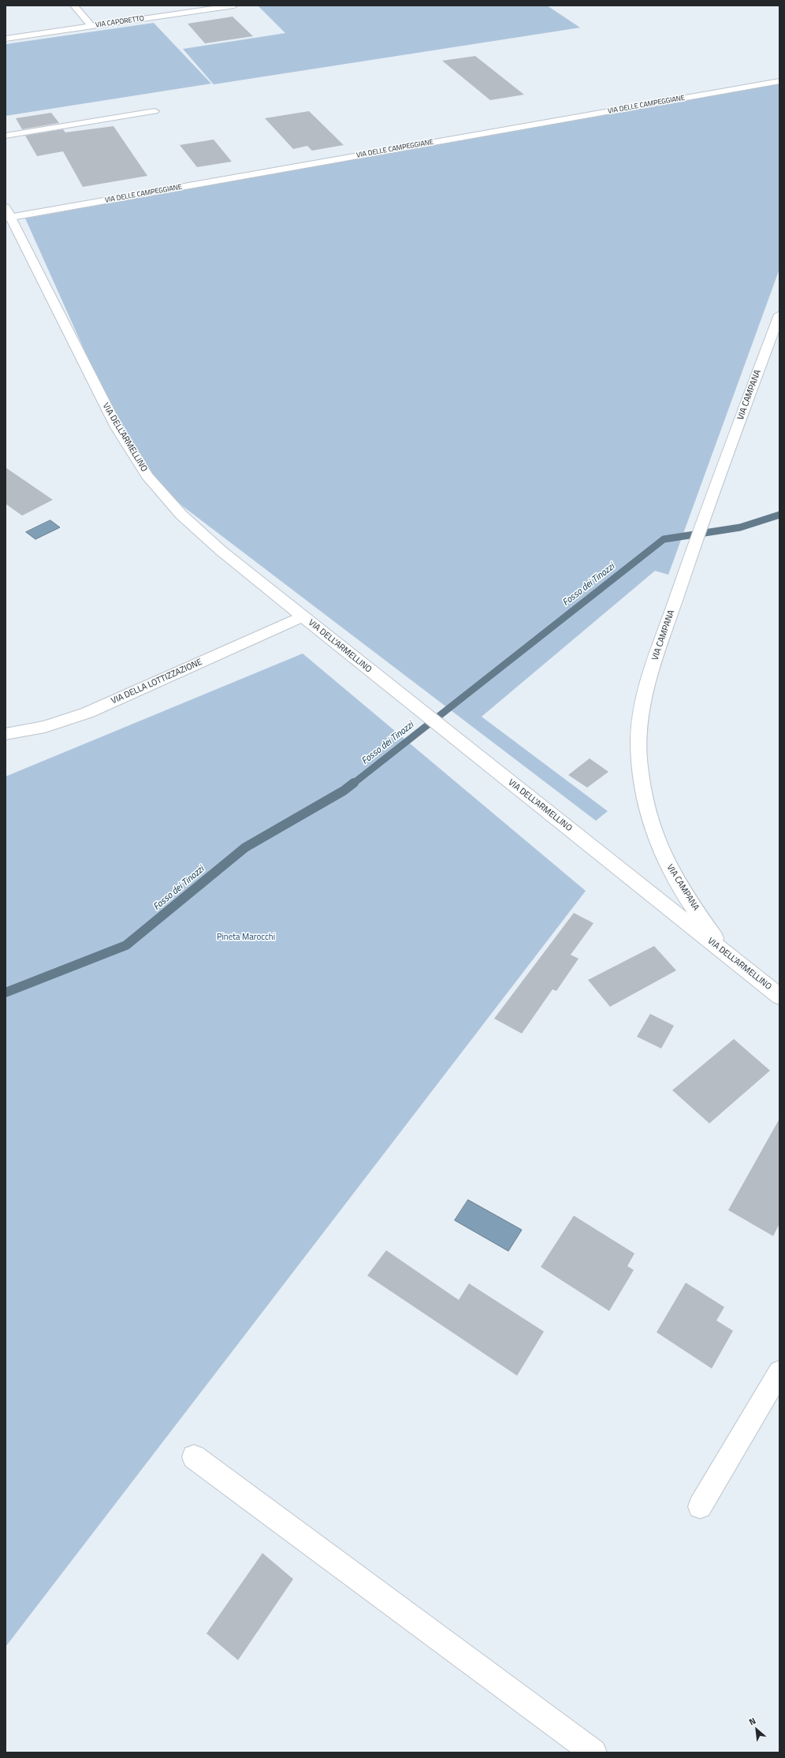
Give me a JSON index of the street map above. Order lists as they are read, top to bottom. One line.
{"streets":{"street":["VIA CAPORETTO","VIA DELLE CAMPEGGIANE","VIA CAMPANA","VIA DELL'ARMELLINO","VIA DELLA LOTTIZZAZIONE"]},"crossings":[["VIA DELLE CAMPEGGIANE","VIA DELL'ARMELLINO"],["VIA CAMPANA","VIA DELL'ARMELLINO"],["VIA DELL'ARMELLINO","VIA DELLA LOTTIZZAZIONE"]],"water":["Fosso dei Tinozzi"],"parks":["Pineta Marocchi"],"north":"top left"}
